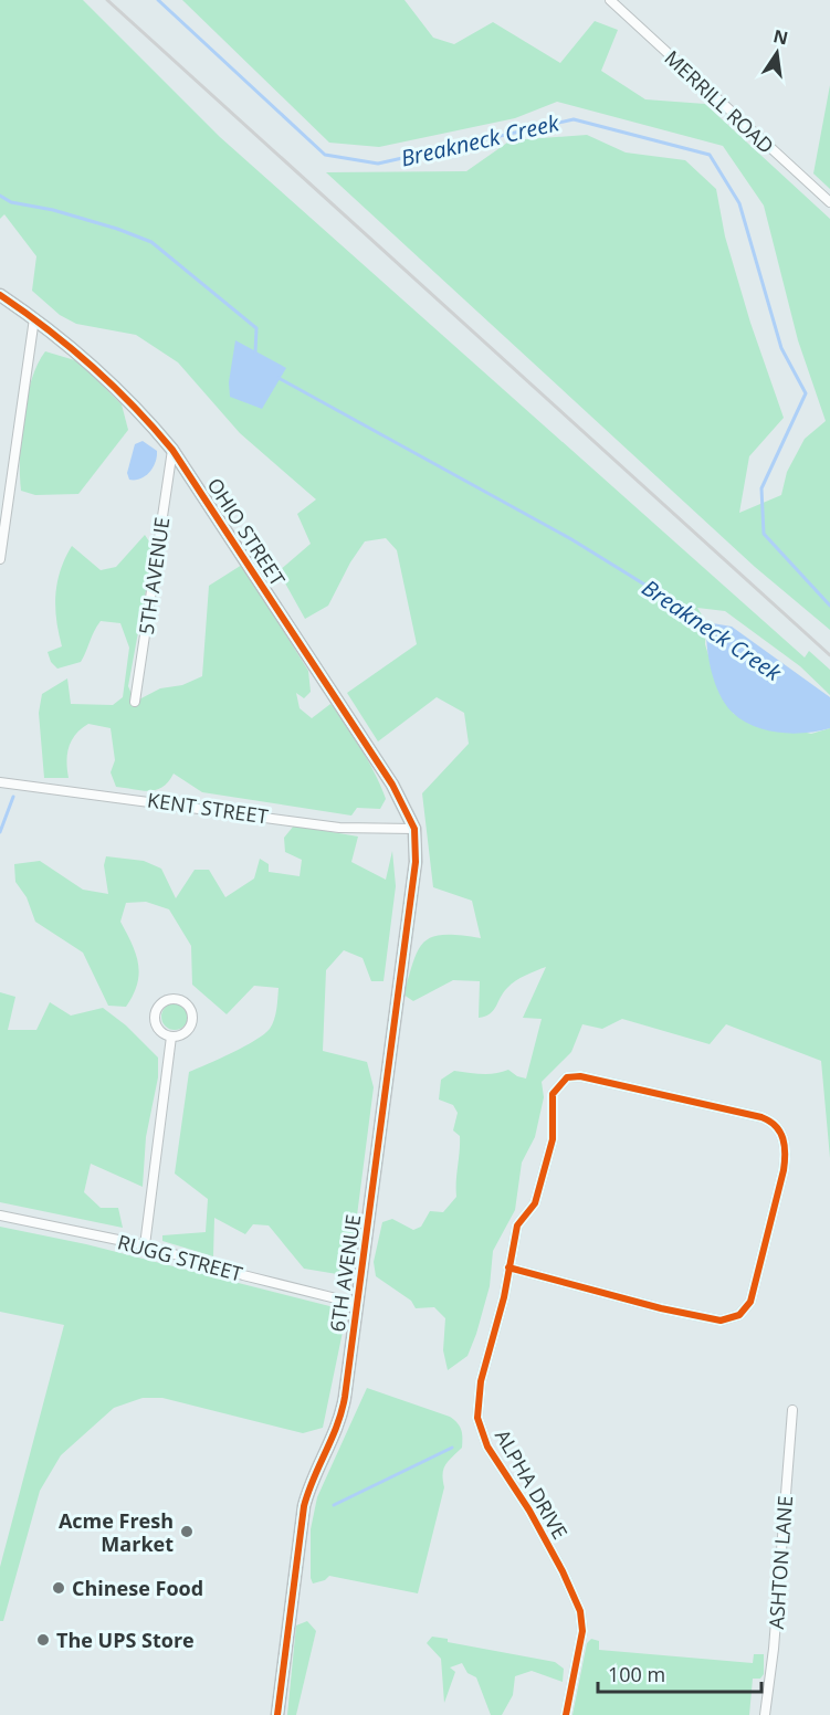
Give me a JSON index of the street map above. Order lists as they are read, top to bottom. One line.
{"streets":{"street":["MERRILL ROAD","OHIO STREET","5TH AVENUE","KENT STREET","RUGG STREET","6TH AVENUE","ALPHA DRIVE","ASHTON LANE"]},"crossings":[["OHIO STREET","5TH AVENUE"],["OHIO STREET","KENT STREET"],["OHIO STREET","6TH AVENUE"],["KENT STREET","6TH AVENUE"],["RUGG STREET","6TH AVENUE"]],"water":["Breakneck Creek"],"places":["Acme Fresh Market","Chinese Food","The UPS Store"],"scale_bar":"100 m","north":"top"}
